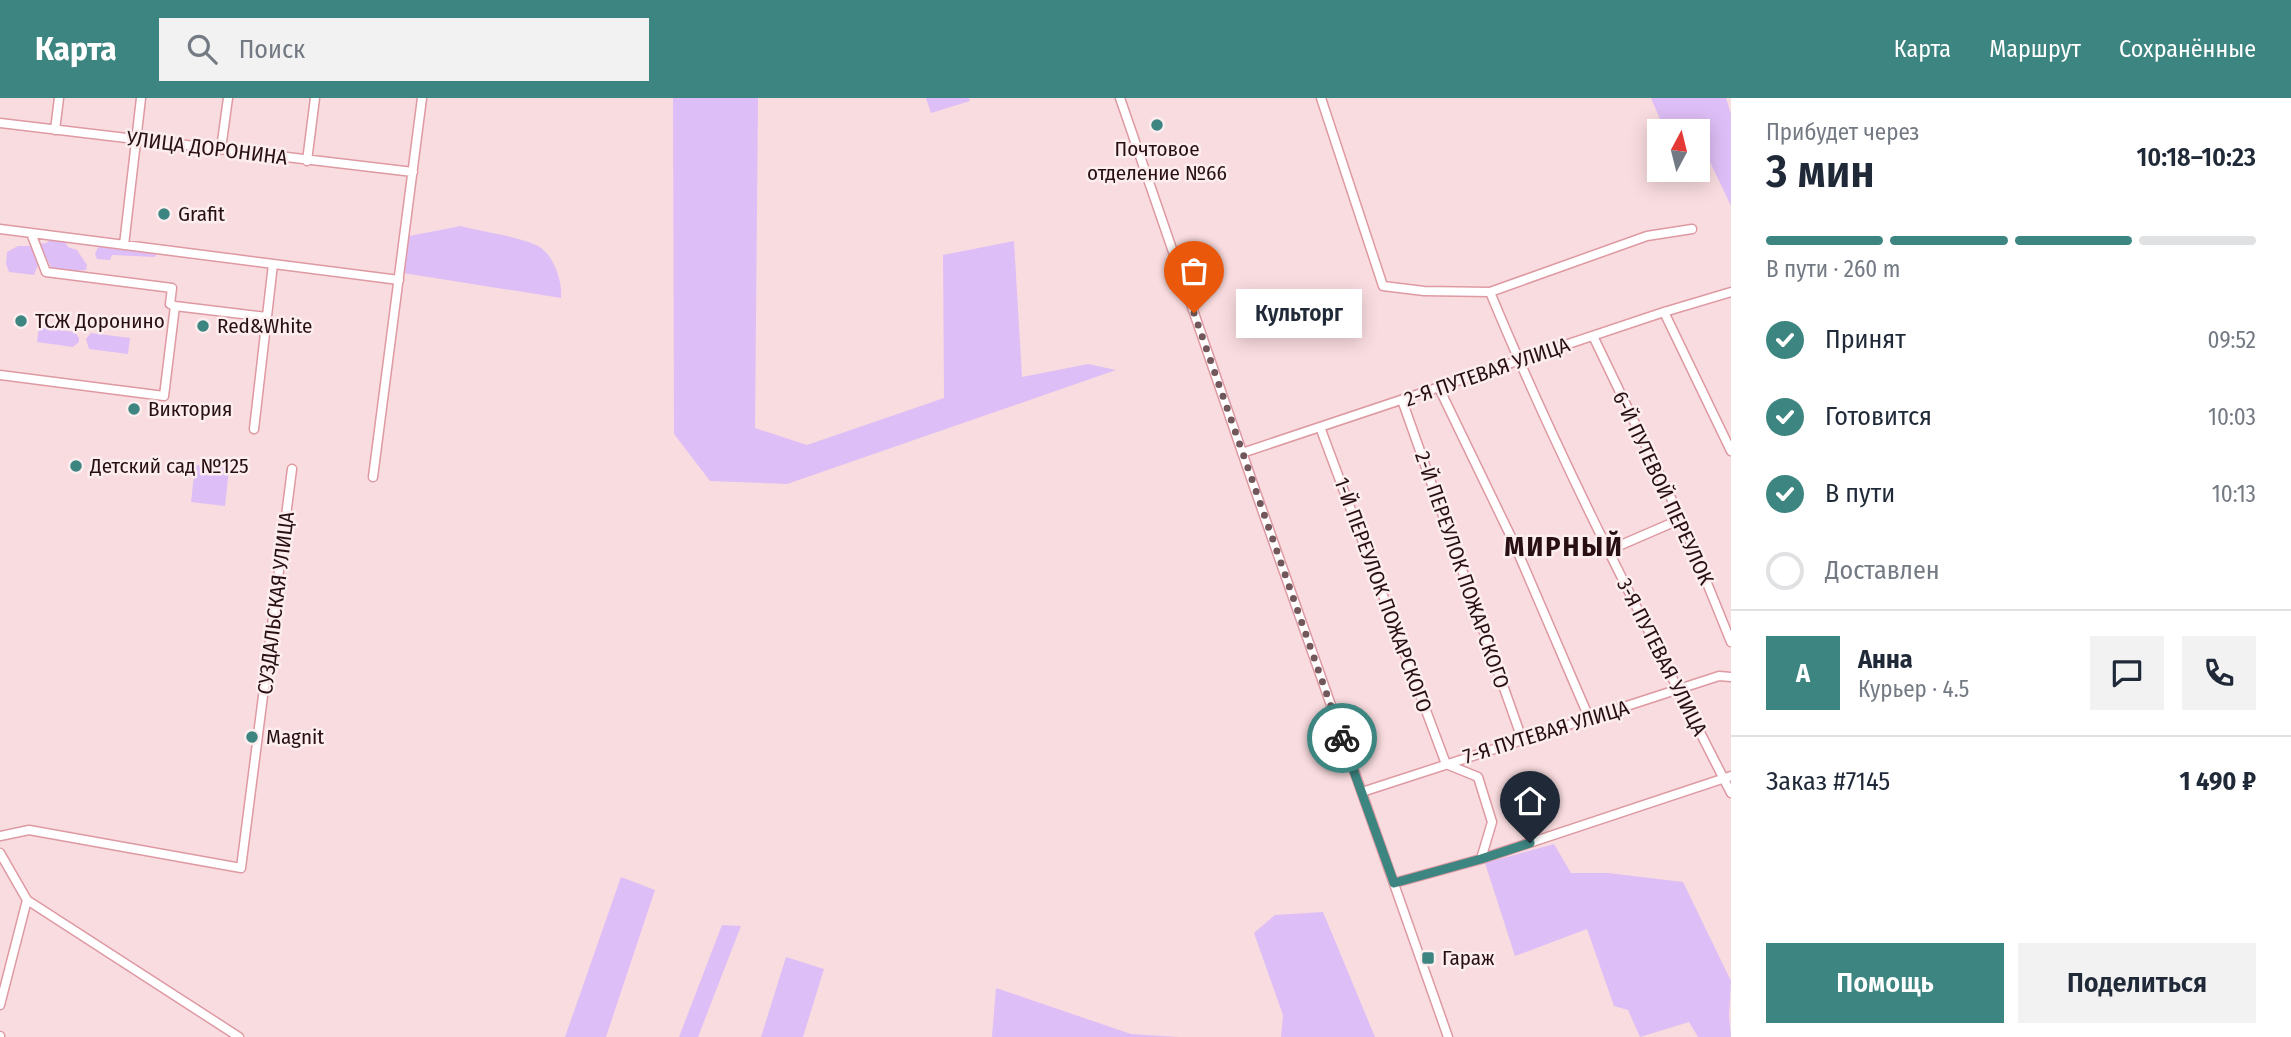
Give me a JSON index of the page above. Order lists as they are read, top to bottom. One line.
{"streets":{"street":["УЛИЦА ДОРОНИНА","2-Я ПУТЕВАЯ УЛИЦА","6-Й ПУТЕВОЙ ПЕРЕУЛОК","2-Й ПЕРЕУЛОК ПОЖАРСКОГО","1-Й ПЕРЕУЛОК ПОЖАРСКОГО","СУЗДАЛЬСКАЯ УЛИЦА","3-Я ПУТЕВАЯ УЛИЦА","7-Я ПУТЕВАЯ УЛИЦА"]},"crossings":[["2-Я ПУТЕВАЯ УЛИЦА","6-Й ПУТЕВОЙ ПЕРЕУЛОК"],["2-Я ПУТЕВАЯ УЛИЦА","2-Й ПЕРЕУЛОК ПОЖАРСКОГО"],["2-Я ПУТЕВАЯ УЛИЦА","1-Й ПЕРЕУЛОК ПОЖАРСКОГО"],["2-Я ПУТЕВАЯ УЛИЦА","3-Я ПУТЕВАЯ УЛИЦА"],["2-Й ПЕРЕУЛОК ПОЖАРСКОГО","7-Я ПУТЕВАЯ УЛИЦА"],["1-Й ПЕРЕУЛОК ПОЖАРСКОГО","7-Я ПУТЕВАЯ УЛИЦА"],["3-Я ПУТЕВАЯ УЛИЦА","7-Я ПУТЕВАЯ УЛИЦА"]],"districts":["МИРНЫЙ"],"places":{"other":["Почтовое отделение №66","Grafit","Культорг","ТСЖ Доронино","Red&White","Виктория","Детский сад №125","Magnit"],"transit":["Гараж"]},"north":"top","page":{"header":"Карта","search":"Поиск","nav":["Карта","Маршрут","Сохранённые"],"heading":["3 мин","Прибудет через","10:18–10:23"],"panel":["Анна","Курьер · 4.5","Заказ #7145","1 490 ₽"],"bar":"В пути · 260 m","bubble":"Культорг","list":[["Принят","09:52"],["Готовится","10:03"],["В пути","10:13"],"Доставлен"],"round":"А","buttons":["Помощь","Поделиться"]}}
